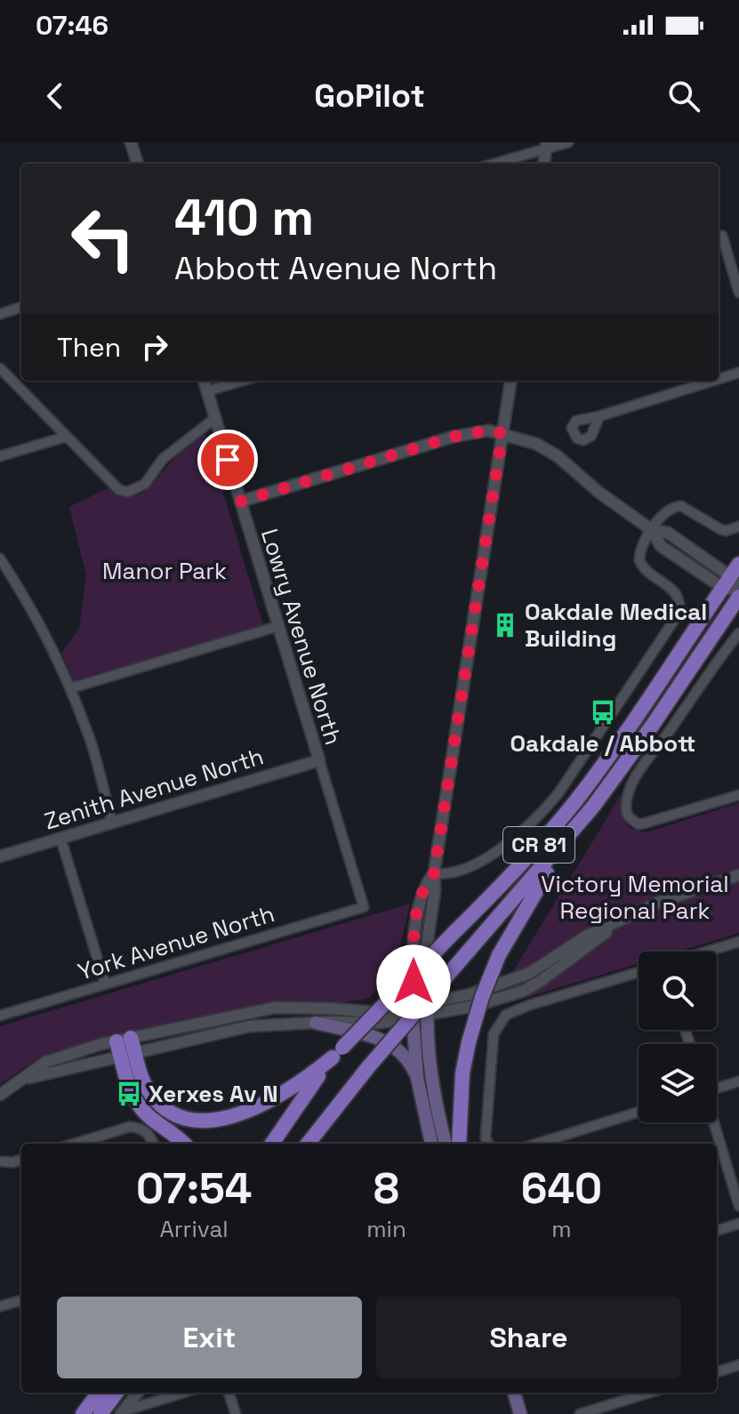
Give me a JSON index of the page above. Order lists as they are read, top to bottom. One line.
{"streets":{"main road":["CR 81"],"street":["Lowry Avenue North","Zenith Avenue North","York Avenue North"]},"crossings":[["Lowry Avenue North","Zenith Avenue North"],["Lowry Avenue North","York Avenue North"]],"parks":["Manor Park","Victory Memorial Regional Park"],"places":{"building":["Oakdale Medical Building"],"bus stop":["Oakdale / Abbott","Xerxes Av N"]},"page":{"status":"07:46","header":"GoPilot","turn":["410 m","Abbott Avenue North"],"then":"Then","eta":["07:54","Arrival","8","min","640","m"],"buttons":["Exit","Share"]}}
